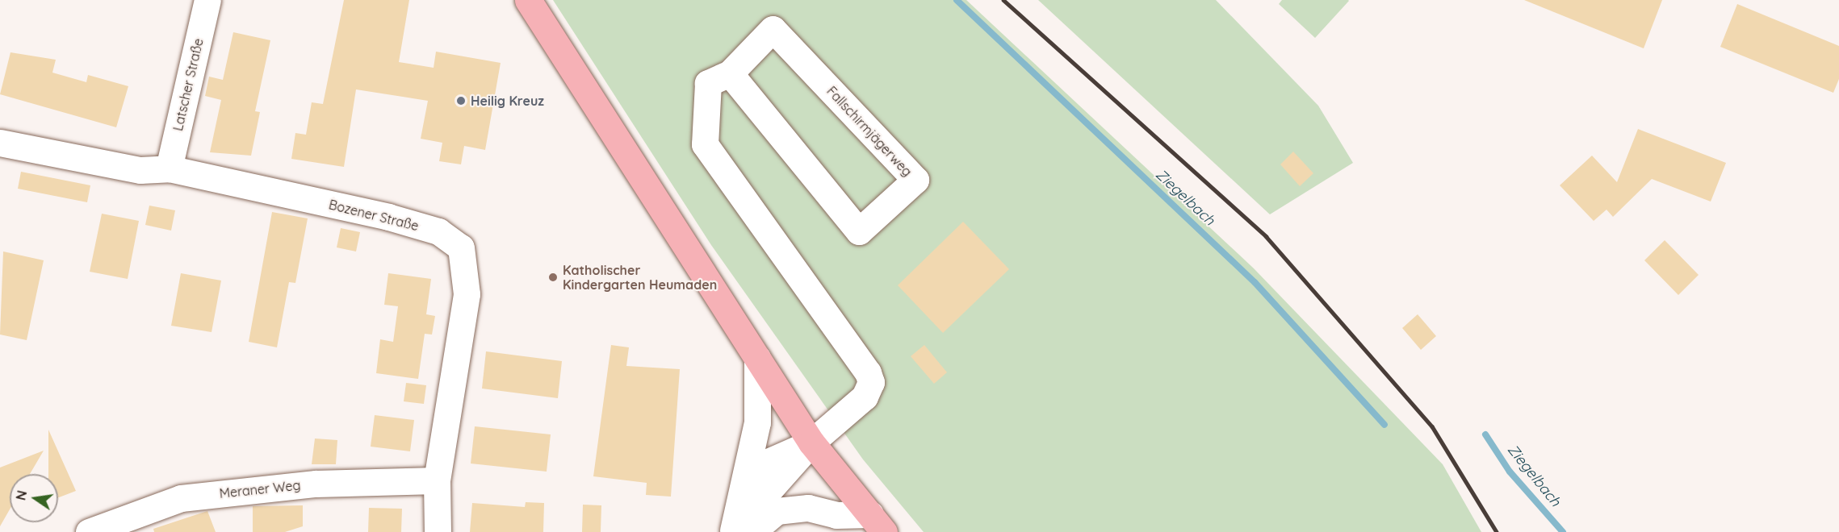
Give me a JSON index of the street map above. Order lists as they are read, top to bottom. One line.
{"streets":{"street":["Latscher Straße","Fallschirmjägerweg","Bozener Straße","Meraner Weg"]},"crossings":[["Latscher Straße","Bozener Straße"],["Bozener Straße","Meraner Weg"]],"water":["Ziegelbach"],"places":["Heilig Kreuz","Katholischer Kindergarten Heumaden"],"north":"left"}
